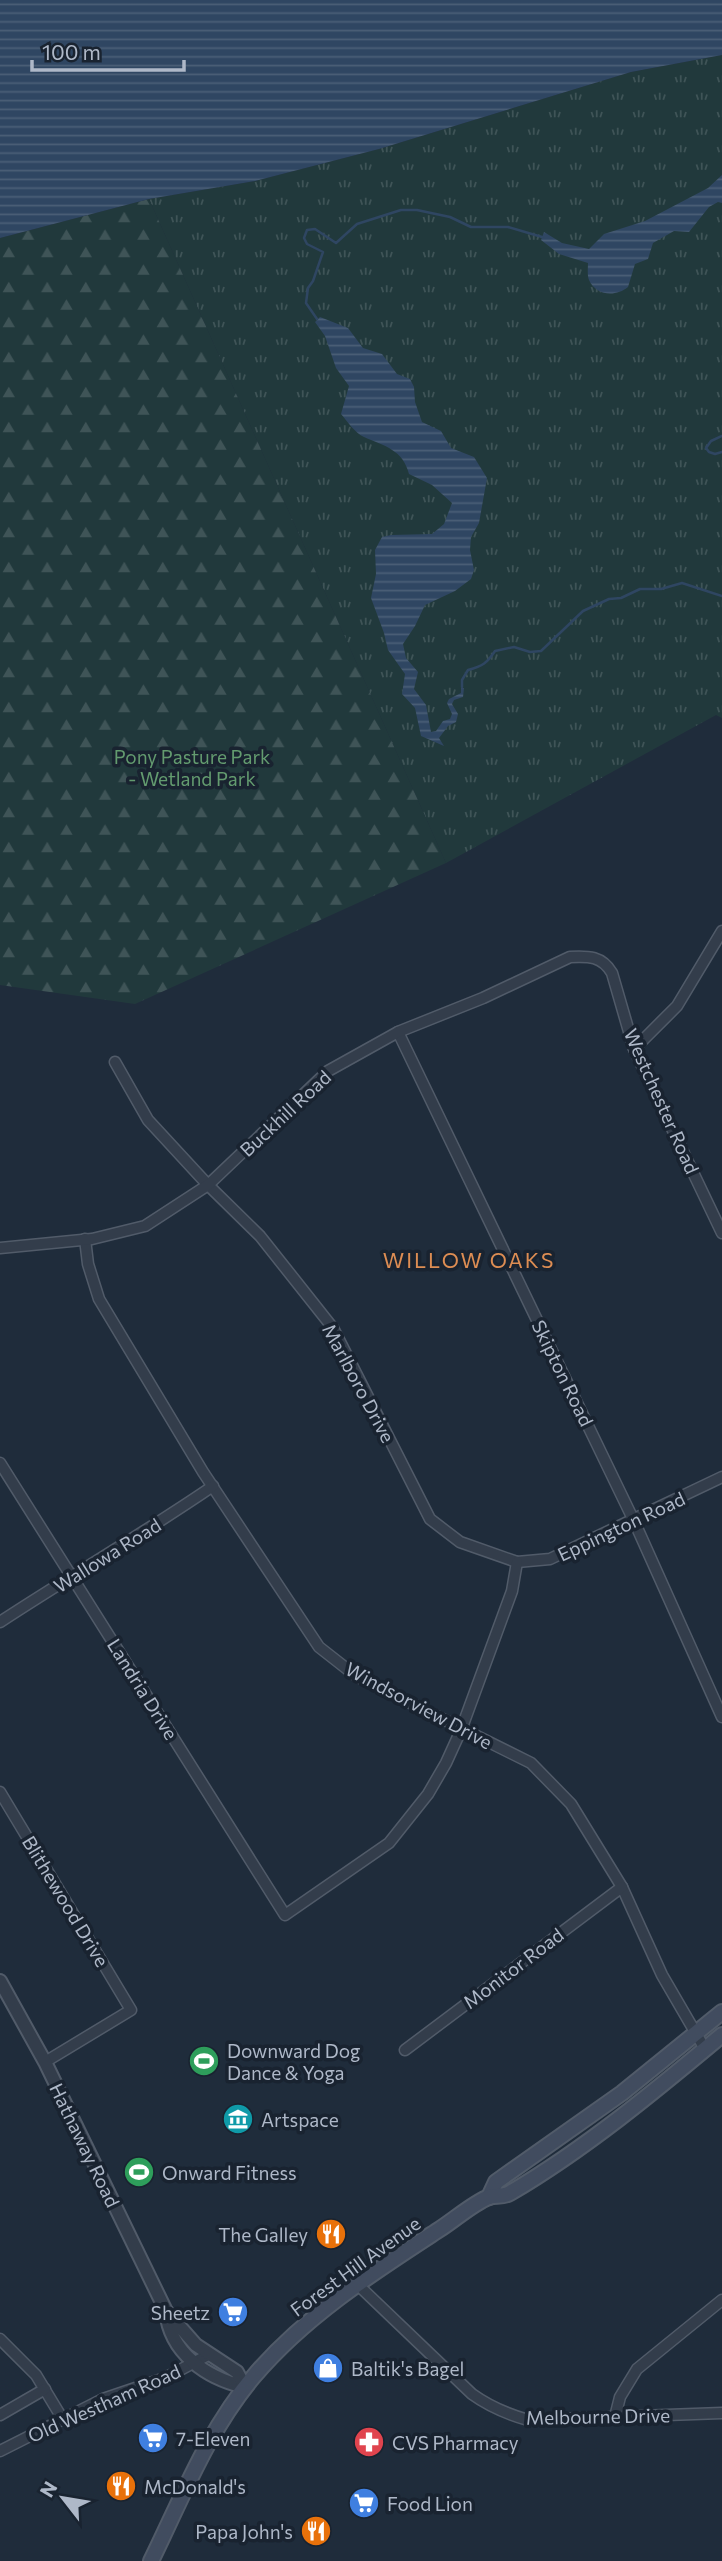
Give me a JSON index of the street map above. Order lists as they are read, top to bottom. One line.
{"streets":{"main road":["Forest Hill Avenue"],"street":["Westchester Road","Buckhill Road","Skipton Road","Marlboro Drive","Eppington Road","Wallowa Road","Landria Drive","Windsorview Drive","Blithewood Drive","Monitor Road","Hathaway Road","Old Westham Road","Melbourne Drive"]},"crossings":[["Westchester Road","Buckhill Road"],["Buckhill Road","Skipton Road"],["Buckhill Road","Marlboro Drive"],["Buckhill Road","Windsorview Drive"],["Skipton Road","Eppington Road"],["Marlboro Drive","Eppington Road"],["Wallowa Road","Landria Drive"],["Wallowa Road","Windsorview Drive"],["Landria Drive","Windsorview Drive"],["Windsorview Drive","Monitor Road"],["Windsorview Drive","Forest Hill Avenue"],["Blithewood Drive","Hathaway Road"],["Hathaway Road","Forest Hill Avenue"],["Hathaway Road","Old Westham Road"],["Forest Hill Avenue","Melbourne Drive"]],"districts":["WILLOW OAKS"],"parks":["Pony Pasture Park - Wetland Park"],"places":{"sports":["Downward Dog Dance & Yoga","Onward Fitness"],"museum":["Artspace"],"restaurant":["The Galley","McDonald's","Papa John's"],"supermarket":["Sheetz","7-Eleven","Food Lion"],"shop":["Baltik's Bagel"],"pharmacy":["CVS Pharmacy"]},"scale_bar":"100 m","north":"top left"}
